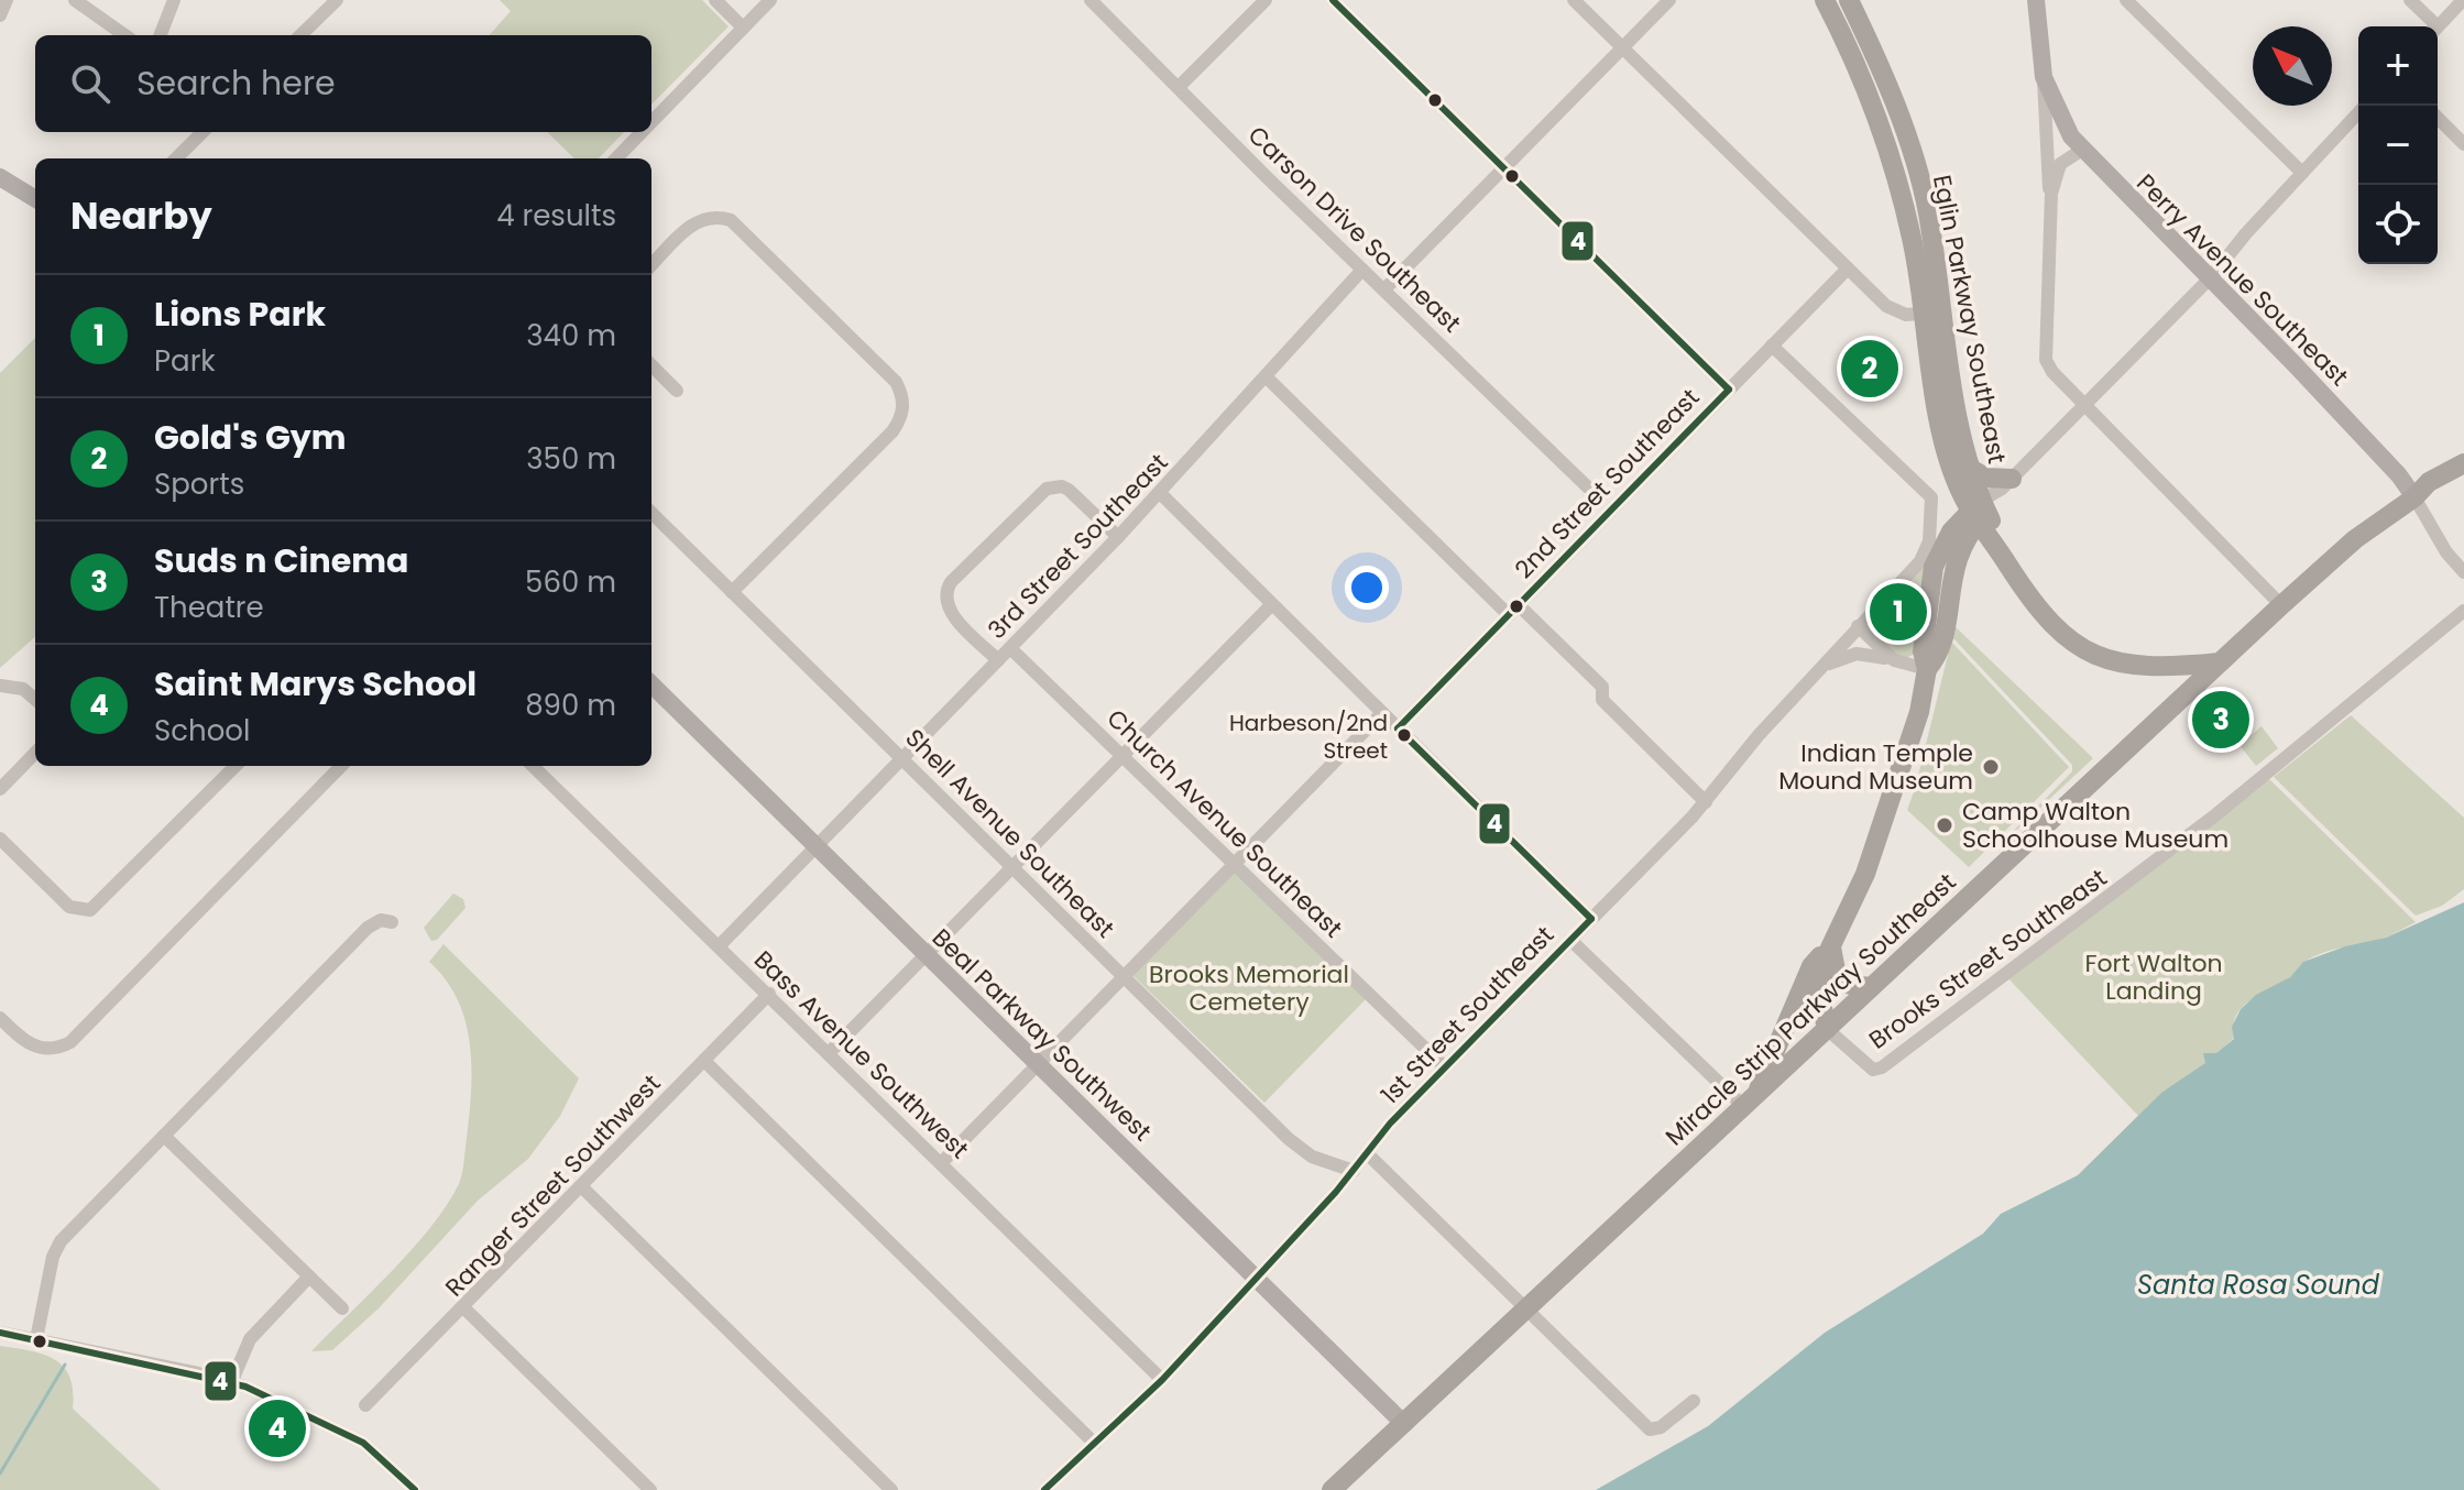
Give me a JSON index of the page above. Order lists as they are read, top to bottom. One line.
{"streets":{"highway":["Eglin Parkway Southeast","Miracle Strip Parkway Southeast"],"main road":["Perry Avenue Southeast","Beal Parkway Southwest"],"street":["Carson Drive Southeast","2nd Street Southeast","3rd Street Southeast","Church Avenue Southeast","Shell Avenue Southeast","Brooks Street Southeast","1st Street Southeast","Bass Avenue Southwest","Ranger Street Southwest"]},"crossings":[["Carson Drive Southeast","3rd Street Southeast"],["Perry Avenue Southeast","Miracle Strip Parkway Southeast"],["Eglin Parkway Southeast","Brooks Street Southeast"],["Eglin Parkway Southeast","Miracle Strip Parkway Southeast"],["2nd Street Southeast","1st Street Southeast"],["3rd Street Southeast","Church Avenue Southeast"],["3rd Street Southeast","Shell Avenue Southeast"],["3rd Street Southeast","Beal Parkway Southwest"],["3rd Street Southeast","Bass Avenue Southwest"],["Church Avenue Southeast","1st Street Southeast"],["Shell Avenue Southeast","1st Street Southeast"],["Brooks Street Southeast","Miracle Strip Parkway Southeast"],["Miracle Strip Parkway Southeast","Beal Parkway Southwest"],["1st Street Southeast","Beal Parkway Southwest"],["1st Street Southeast","Bass Avenue Southwest"],["Bass Avenue Southwest","Ranger Street Southwest"]],"water":["Santa Rosa Sound"],"parks":["Fort Walton Landing","Brooks Memorial Cemetery"],"places":["Harbeson/2nd Street","Indian Temple Mound Museum","Camp Walton Schoolhouse Museum"],"lines":["transit line 4"],"north":"top left","page":{"map_buttons":["+","−"],"search":"Search here","heading":["Nearby","4 results"],"list":[{"mark":"1","name":"Lions Park","note":"Park","value":"340 m"},{"mark":"2","name":"Gold's Gym","note":"Sports","value":"350 m"},{"mark":"3","name":"Suds n Cinema","note":"Theatre","value":"560 m"},{"mark":"4","name":"Saint Marys School","note":"School","value":"890 m"}],"pins":["2","1","3","4"]}}
